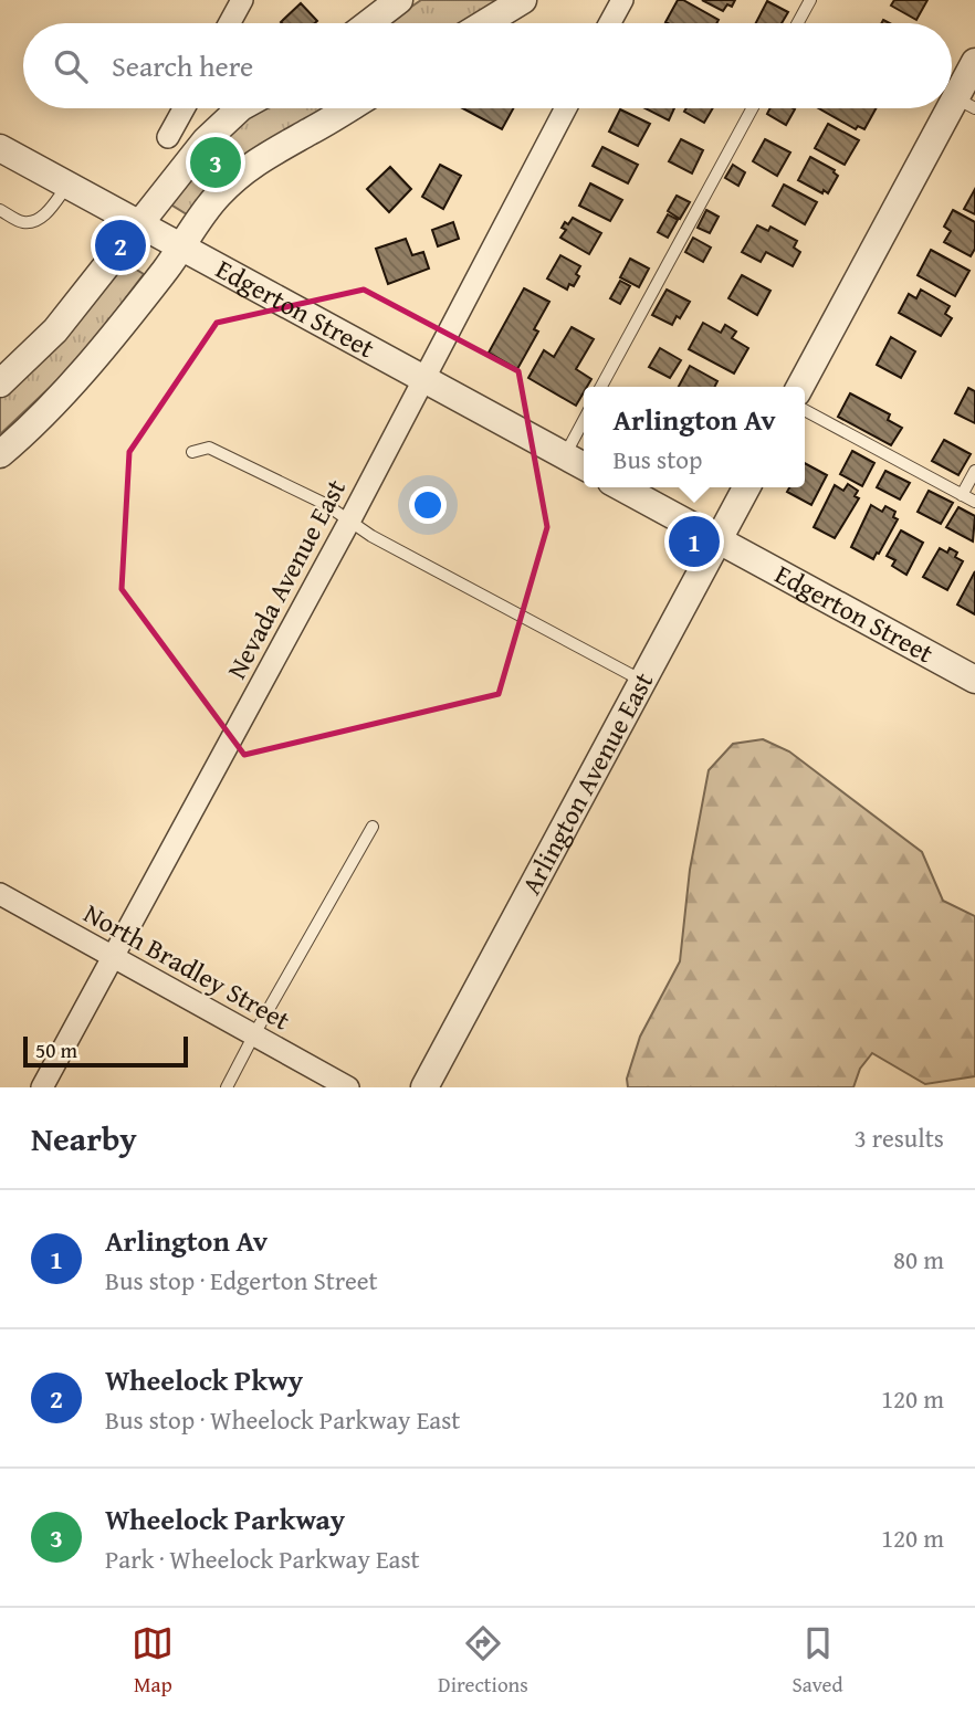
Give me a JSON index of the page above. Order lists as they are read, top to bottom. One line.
{"streets":{"street":["Edgerton Street","Nevada Avenue East","Arlington Avenue East","North Bradley Street"]},"crossings":[["Edgerton Street","Nevada Avenue East"],["Edgerton Street","Arlington Avenue East"],["Nevada Avenue East","North Bradley Street"]],"scale_bar":"50 m","page":{"search":"Search here","pins":["3","2","1"],"popup":["Arlington Av","Bus stop"],"scale":"50 m","heading":["Nearby","3 results"],"list":[{"mark":"1","name":"Arlington Av","note":"Bus stop · Edgerton Street","value":"80 m"},{"mark":"2","name":"Wheelock Pkwy","note":"Bus stop · Wheelock Parkway East","value":"120 m"},{"mark":"3","name":"Wheelock Parkway","note":"Park · Wheelock Parkway East","value":"120 m"}],"nav":["Map","Directions","Saved"]}}
